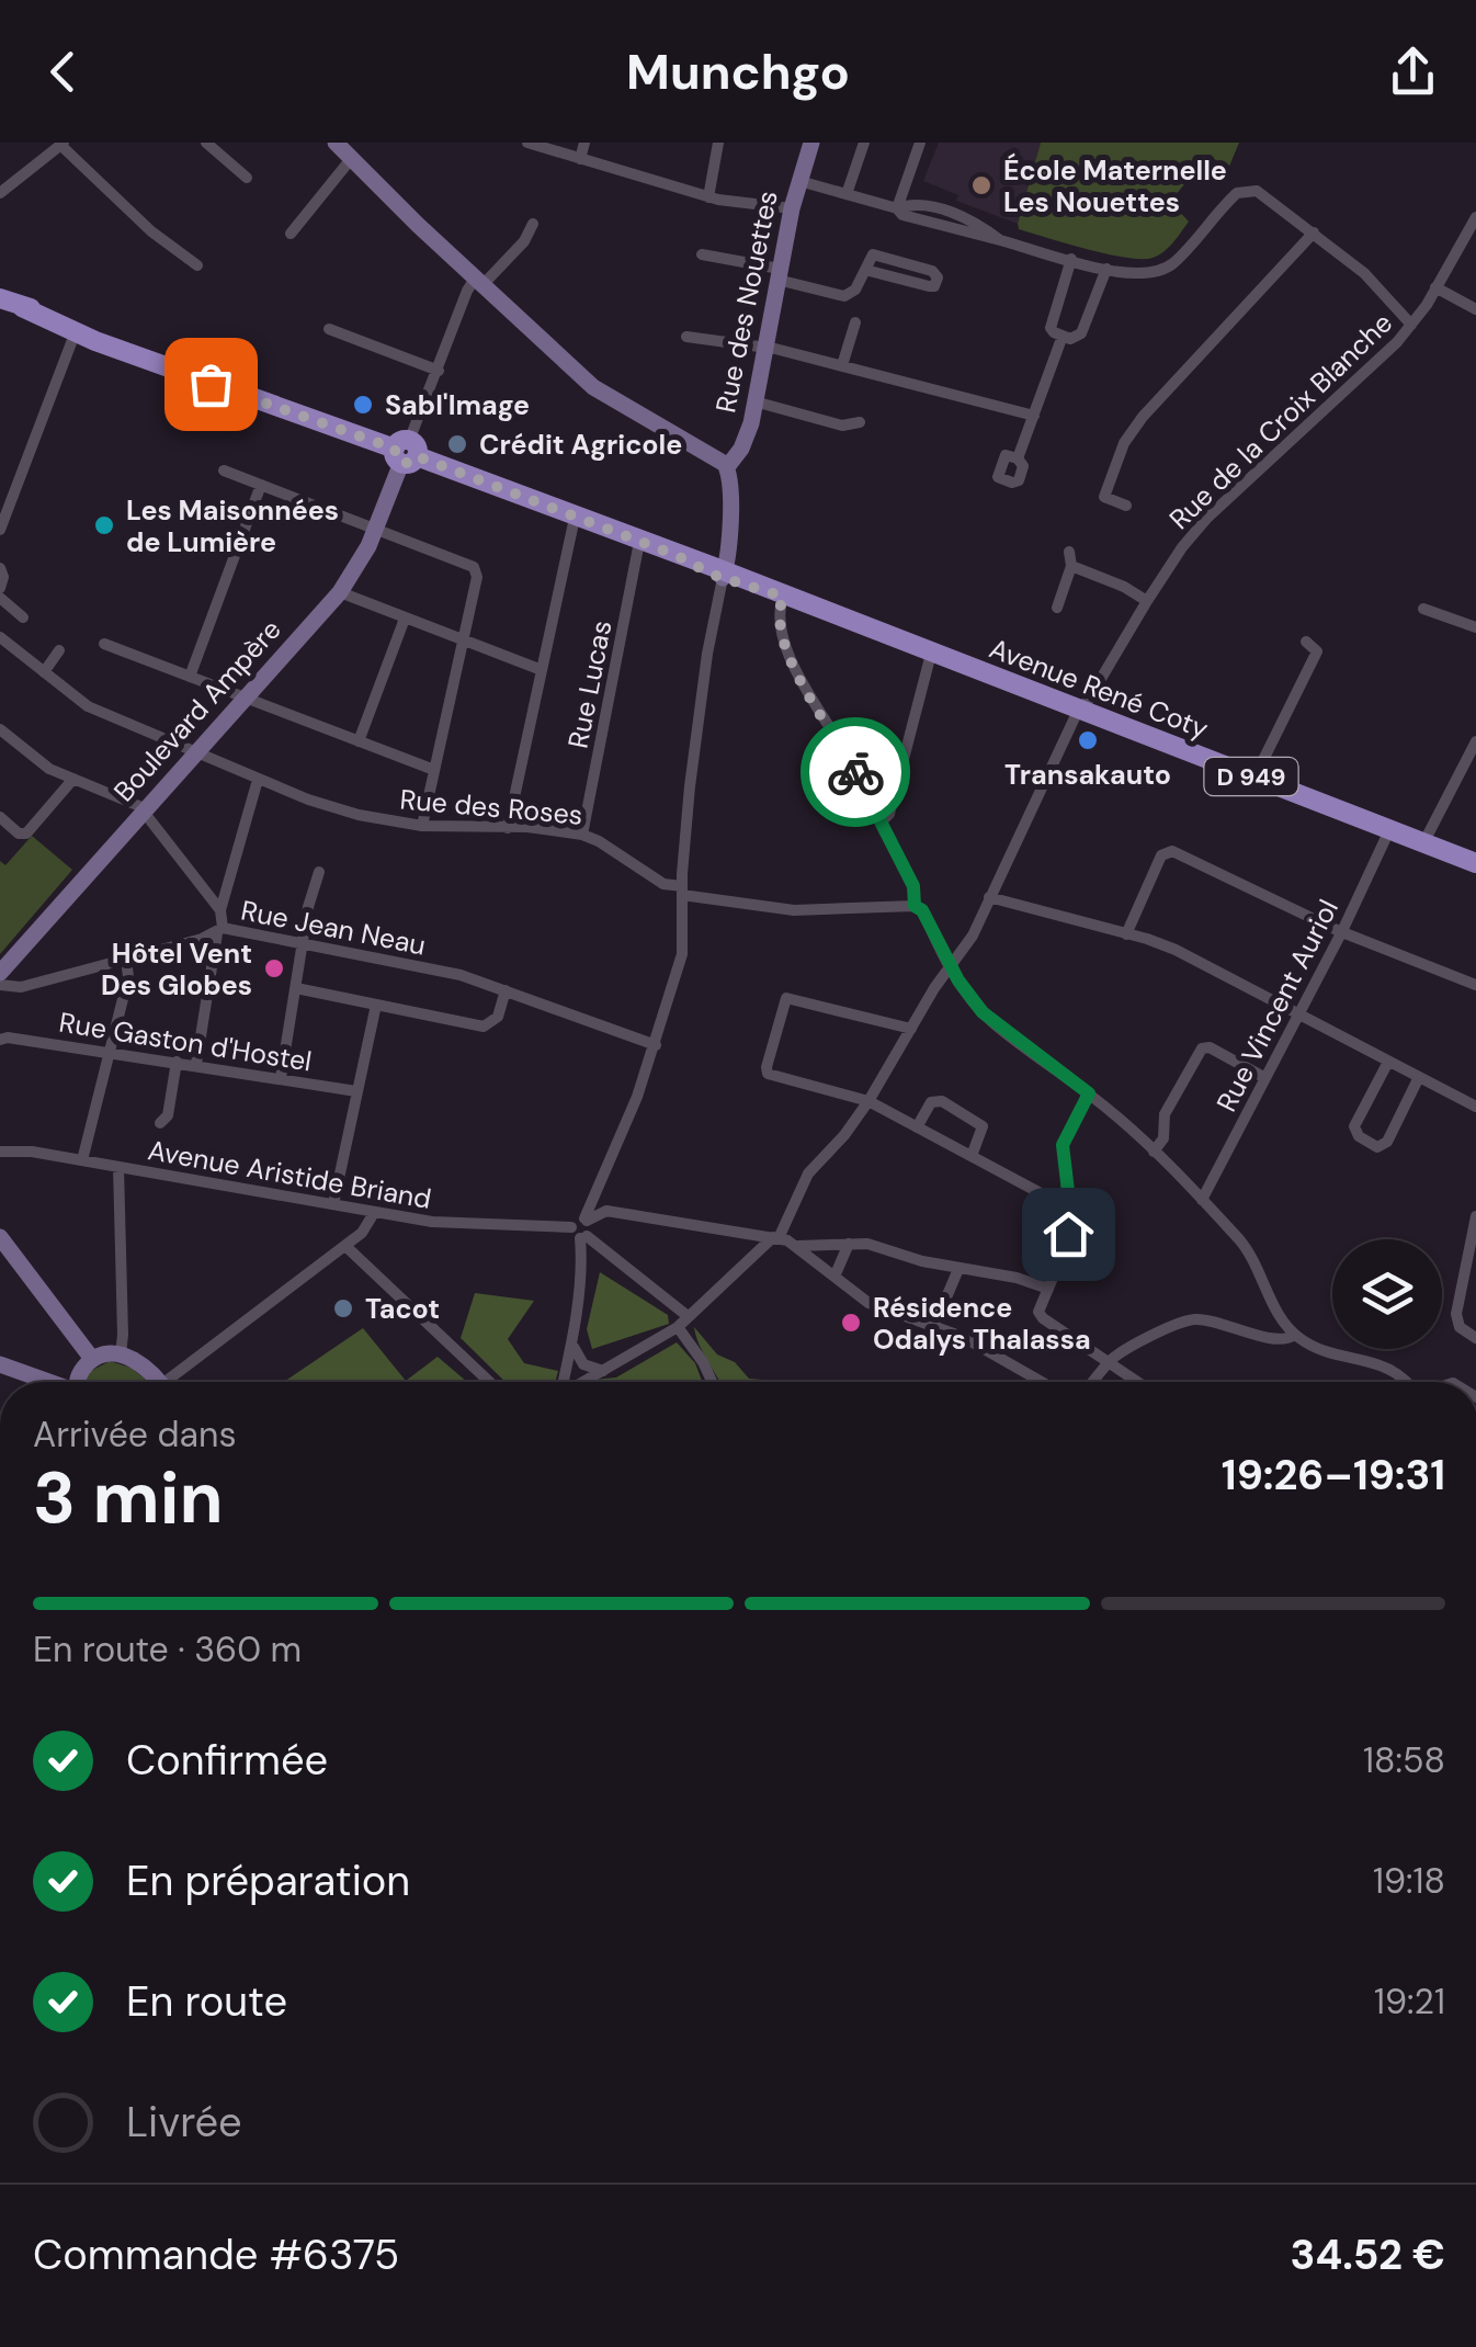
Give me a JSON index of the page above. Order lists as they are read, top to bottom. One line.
{"streets":{"main road":["Avenue René Coty","D 949"],"street":["Rue des Nouettes","Rue de la Croix Blanche","Rue Lucas","Boulevard Ampère","Rue des Roses","Rue Jean Neau","Rue Vincent Auriol","Rue Gaston d'Hostel","Avenue Aristide Briand"]},"crossings":[["Rue de la Croix Blanche","Avenue René Coty"],["Rue Lucas","D 949"],["Rue Lucas","Rue des Roses"],["Avenue René Coty","D 949"],["Avenue René Coty","Rue Vincent Auriol"],["Boulevard Ampère","D 949"],["Boulevard Ampère","Rue des Roses"]],"places":["École Maternelle Les Nouettes","Sabl'Image","Crédit Agricole","Les Maisonnées de Lumière","Transakauto","Hôtel Vent Des Globes","Tacot","Résidence Odalys Thalassa"],"page":{"header":"Munchgo","heading":["3 min","Arrivée dans","19:26–19:31"],"panel":["Commande #6375","34.52 €"],"bar":"En route · 360 m","list":[["Confirmée","18:58"],["En préparation","19:18"],["En route","19:21"],"Livrée"]}}
